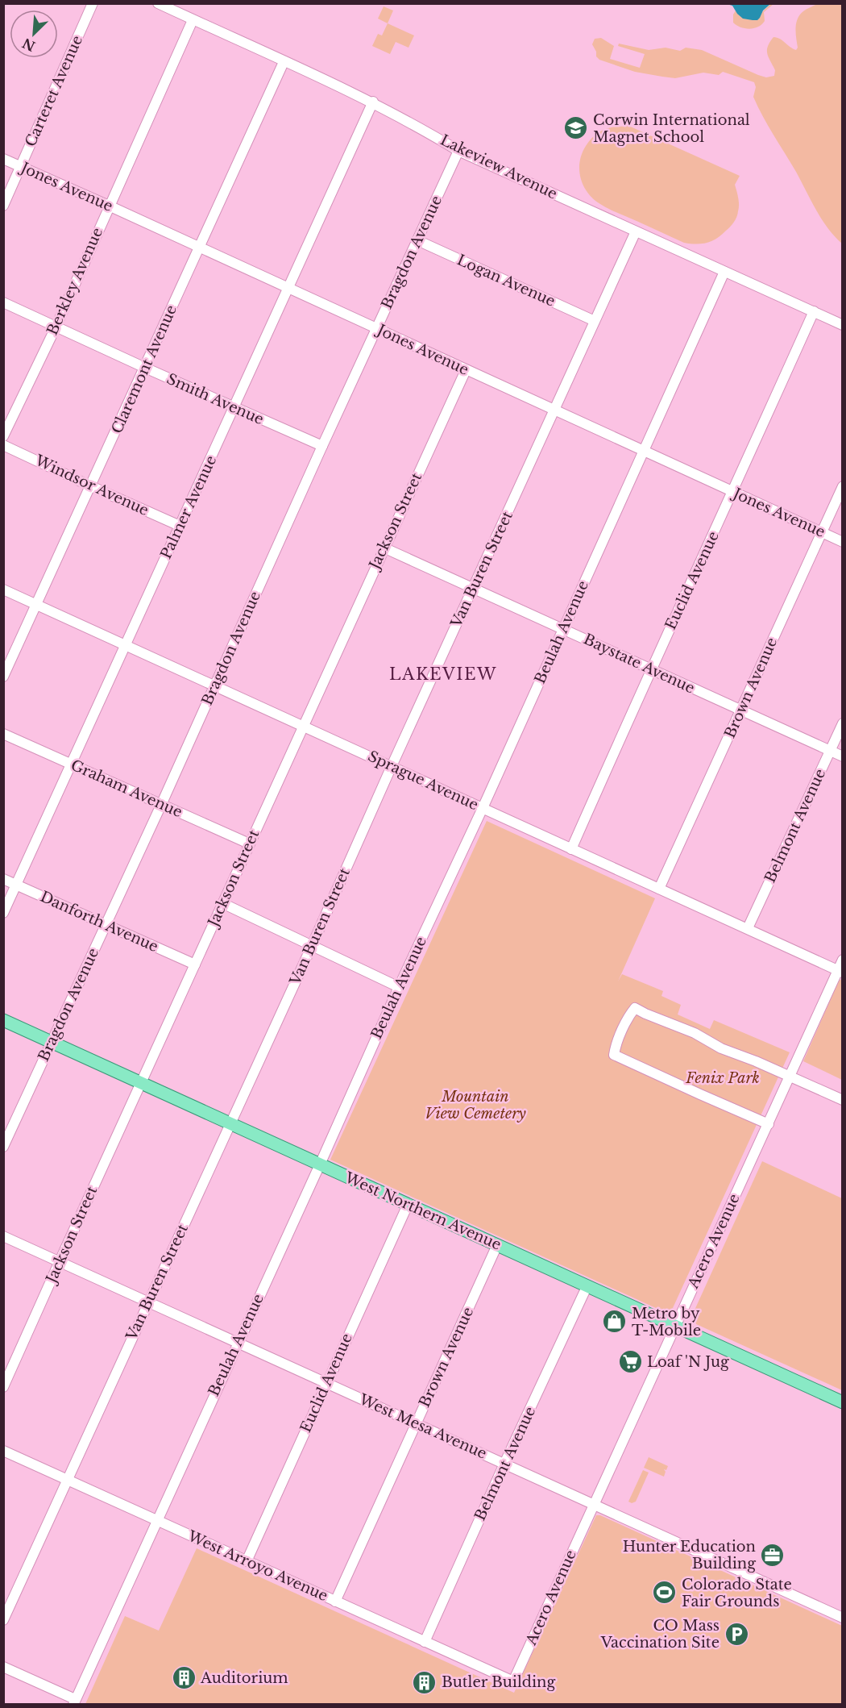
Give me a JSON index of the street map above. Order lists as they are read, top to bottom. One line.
{"streets":{"main road":["West Northern Avenue"],"street":["Carteret Avenue","Lakeview Avenue","Jones Avenue","Bragdon Avenue","Logan Avenue","Berkley Avenue","Claremont Avenue","Smith Avenue","Windsor Avenue","Palmer Avenue","Jackson Street","Van Buren Street","Euclid Avenue","Beulah Avenue","Baystate Avenue","Brown Avenue","Sprague Avenue","Graham Avenue","Belmont Avenue","Danforth Avenue","Acero Avenue","West Mesa Avenue","West Arroyo Avenue"]},"crossings":[["Carteret Avenue","Jones Avenue"],["Lakeview Avenue","Bragdon Avenue"],["Lakeview Avenue","Berkley Avenue"],["Lakeview Avenue","Claremont Avenue"],["Lakeview Avenue","Palmer Avenue"],["Lakeview Avenue","Van Buren Street"],["Lakeview Avenue","Euclid Avenue"],["Lakeview Avenue","Beulah Avenue"],["Jones Avenue","Bragdon Avenue"],["Jones Avenue","Berkley Avenue"],["Jones Avenue","Claremont Avenue"],["Jones Avenue","Palmer Avenue"],["Jones Avenue","Jackson Street"],["Jones Avenue","Van Buren Street"],["Jones Avenue","Euclid Avenue"],["Jones Avenue","Beulah Avenue"],["Jones Avenue","Brown Avenue"],["Bragdon Avenue","Logan Avenue"],["Bragdon Avenue","Smith Avenue"],["Bragdon Avenue","Sprague Avenue"],["Bragdon Avenue","Graham Avenue"],["Bragdon Avenue","Danforth Avenue"],["Bragdon Avenue","West Northern Avenue"],["Logan Avenue","Van Buren Street"],["Berkley Avenue","Smith Avenue"],["Claremont Avenue","Smith Avenue"],["Claremont Avenue","Windsor Avenue"],["Claremont Avenue","Sprague Avenue"],["Smith Avenue","Palmer Avenue"],["Windsor Avenue","Palmer Avenue"],["Palmer Avenue","Sprague Avenue"],["Palmer Avenue","Graham Avenue"],["Palmer Avenue","Danforth Avenue"],["Jackson Street","Baystate Avenue"],["Jackson Street","Sprague Avenue"],["Jackson Street","Graham Avenue"],["Jackson Street","Danforth Avenue"],["Jackson Street","West Northern Avenue"],["Jackson Street","West Mesa Avenue"],["Van Buren Street","Baystate Avenue"],["Van Buren Street","Sprague Avenue"],["Van Buren Street","West Northern Avenue"],["Van Buren Street","West Mesa Avenue"],["Van Buren Street","West Arroyo Avenue"],["Euclid Avenue","Baystate Avenue"],["Euclid Avenue","Sprague Avenue"],["Euclid Avenue","West Northern Avenue"],["Euclid Avenue","West Mesa Avenue"],["Euclid Avenue","West Arroyo Avenue"],["Beulah Avenue","Baystate Avenue"],["Beulah Avenue","Sprague Avenue"],["Beulah Avenue","West Northern Avenue"],["Beulah Avenue","West Mesa Avenue"],["Beulah Avenue","West Arroyo Avenue"],["Baystate Avenue","Brown Avenue"],["Baystate Avenue","Belmont Avenue"],["Brown Avenue","Sprague Avenue"],["Brown Avenue","West Northern Avenue"],["Brown Avenue","West Mesa Avenue"],["Brown Avenue","West Arroyo Avenue"],["Sprague Avenue","Belmont Avenue"],["Sprague Avenue","Acero Avenue"],["Belmont Avenue","West Northern Avenue"],["Belmont Avenue","West Mesa Avenue"],["Belmont Avenue","West Arroyo Avenue"],["West Northern Avenue","Acero Avenue"],["Acero Avenue","West Mesa Avenue"],["Acero Avenue","West Arroyo Avenue"]],"districts":["LAKEVIEW"],"parks":["Fenix Park","Mountain View Cemetery"],"places":{"school or university":["Corwin International Magnet School"],"shop":["Metro by T-Mobile"],"supermarket":["Loaf 'N Jug"],"office":["Hunter Education Building"],"sports":["Colorado State Fair Grounds"],"parking":["CO Mass Vaccination Site"],"building":["Auditorium","Butler Building"]},"north":"bottom left"}
